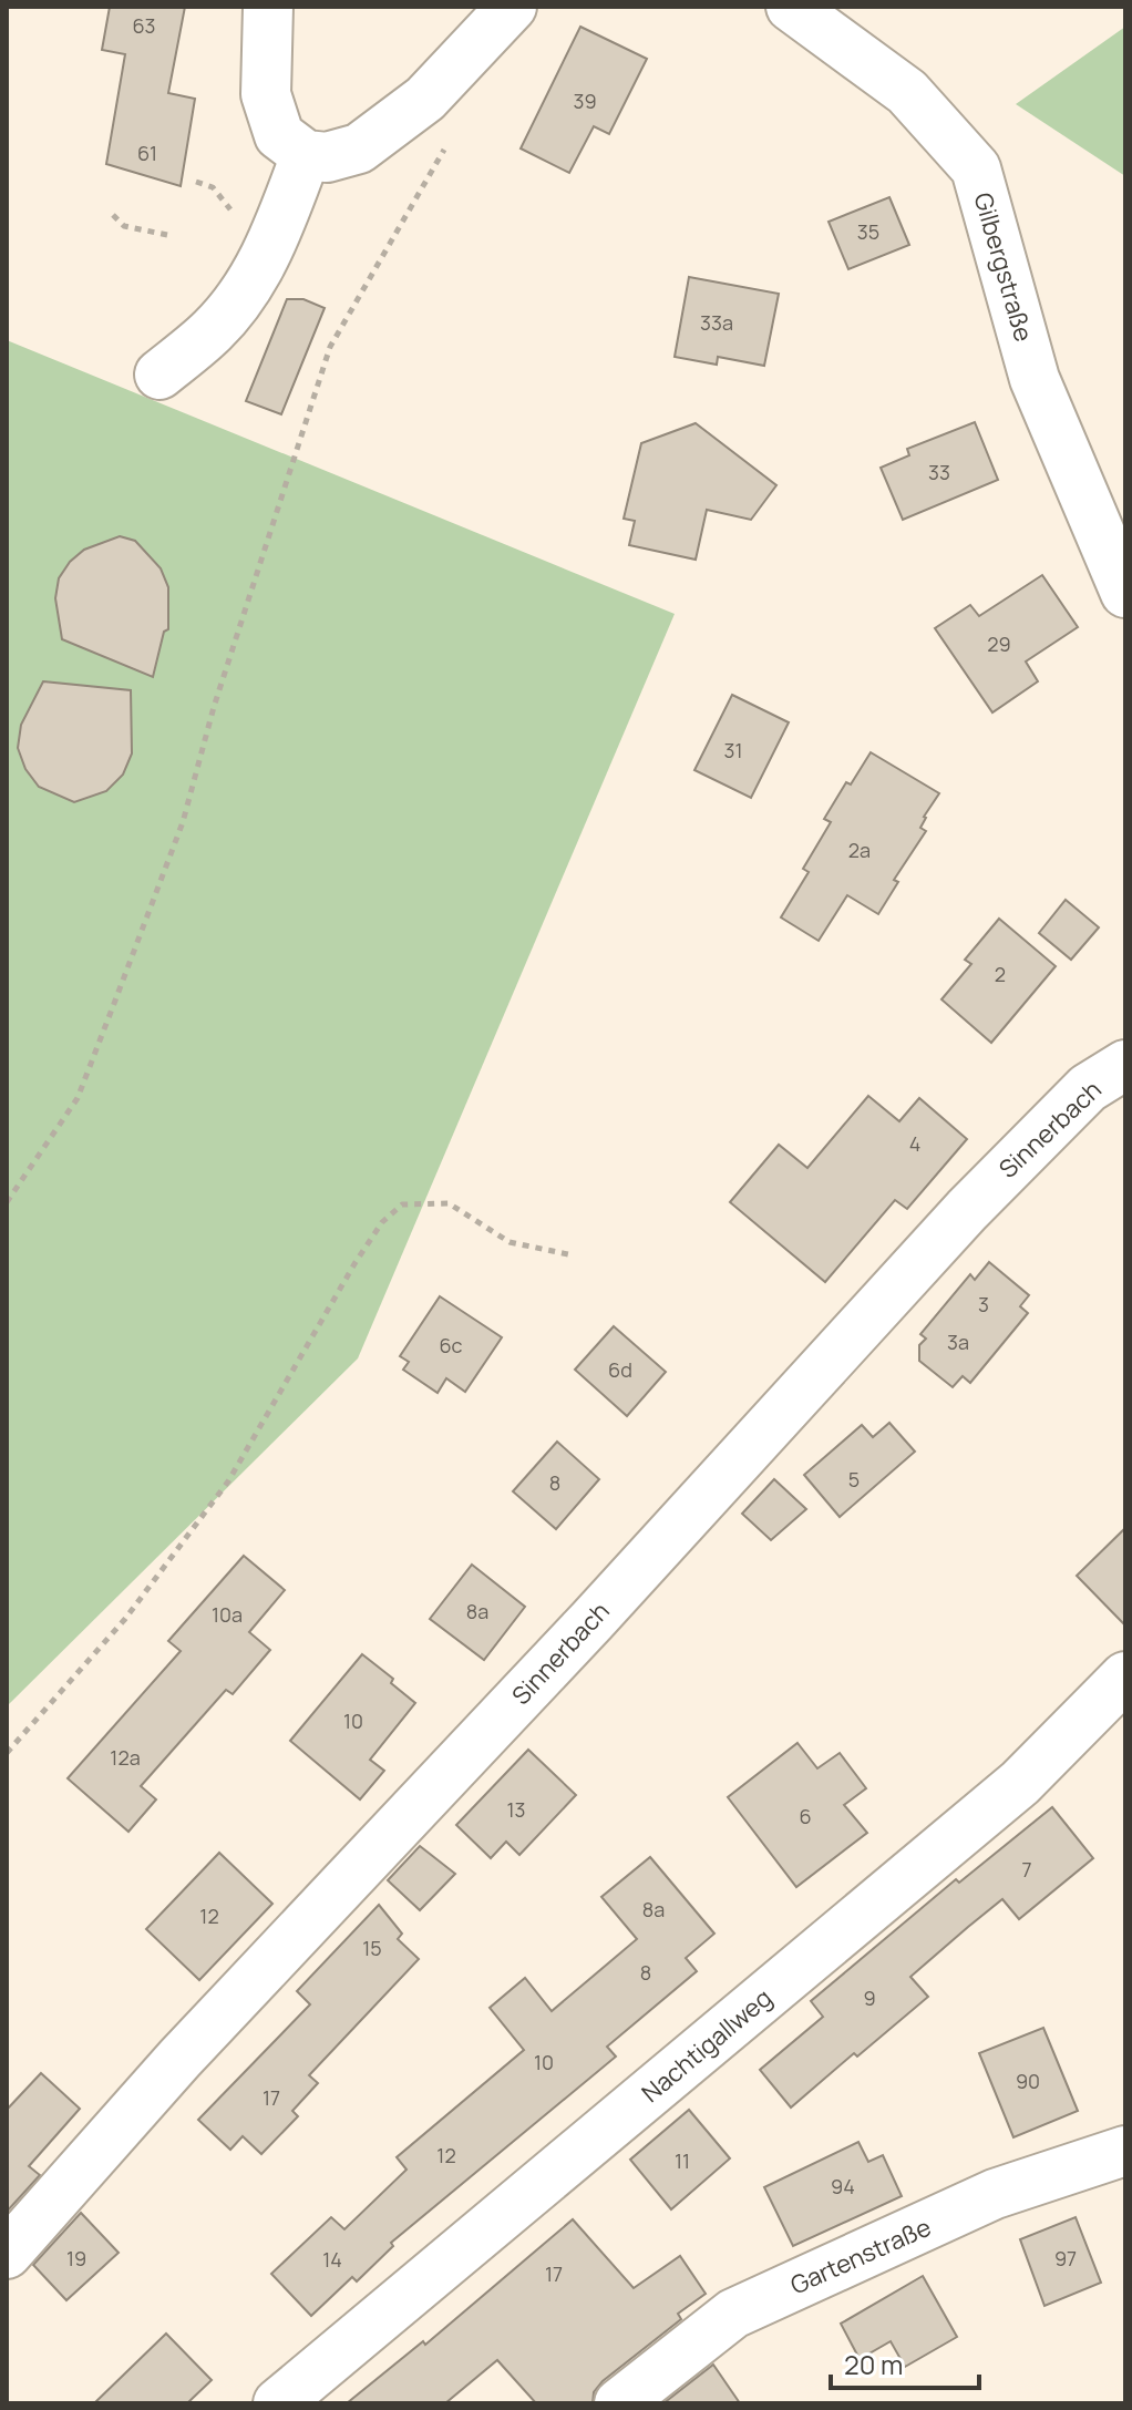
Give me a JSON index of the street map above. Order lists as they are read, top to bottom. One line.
{"streets":{"street":["Gilbergstraße","Sinnerbach","Nachtigallweg","Gartenstraße"]},"house_numbers":["63","39","61","35","33a","33","29","31","2a","2","4","3","3a","6c","6d","5","8","8a","10a","10","12a","13","6","7","8a","12","15","8","9","10","90","17","12","11","94","19","97","14","17"],"scale_bar":"20 m"}
